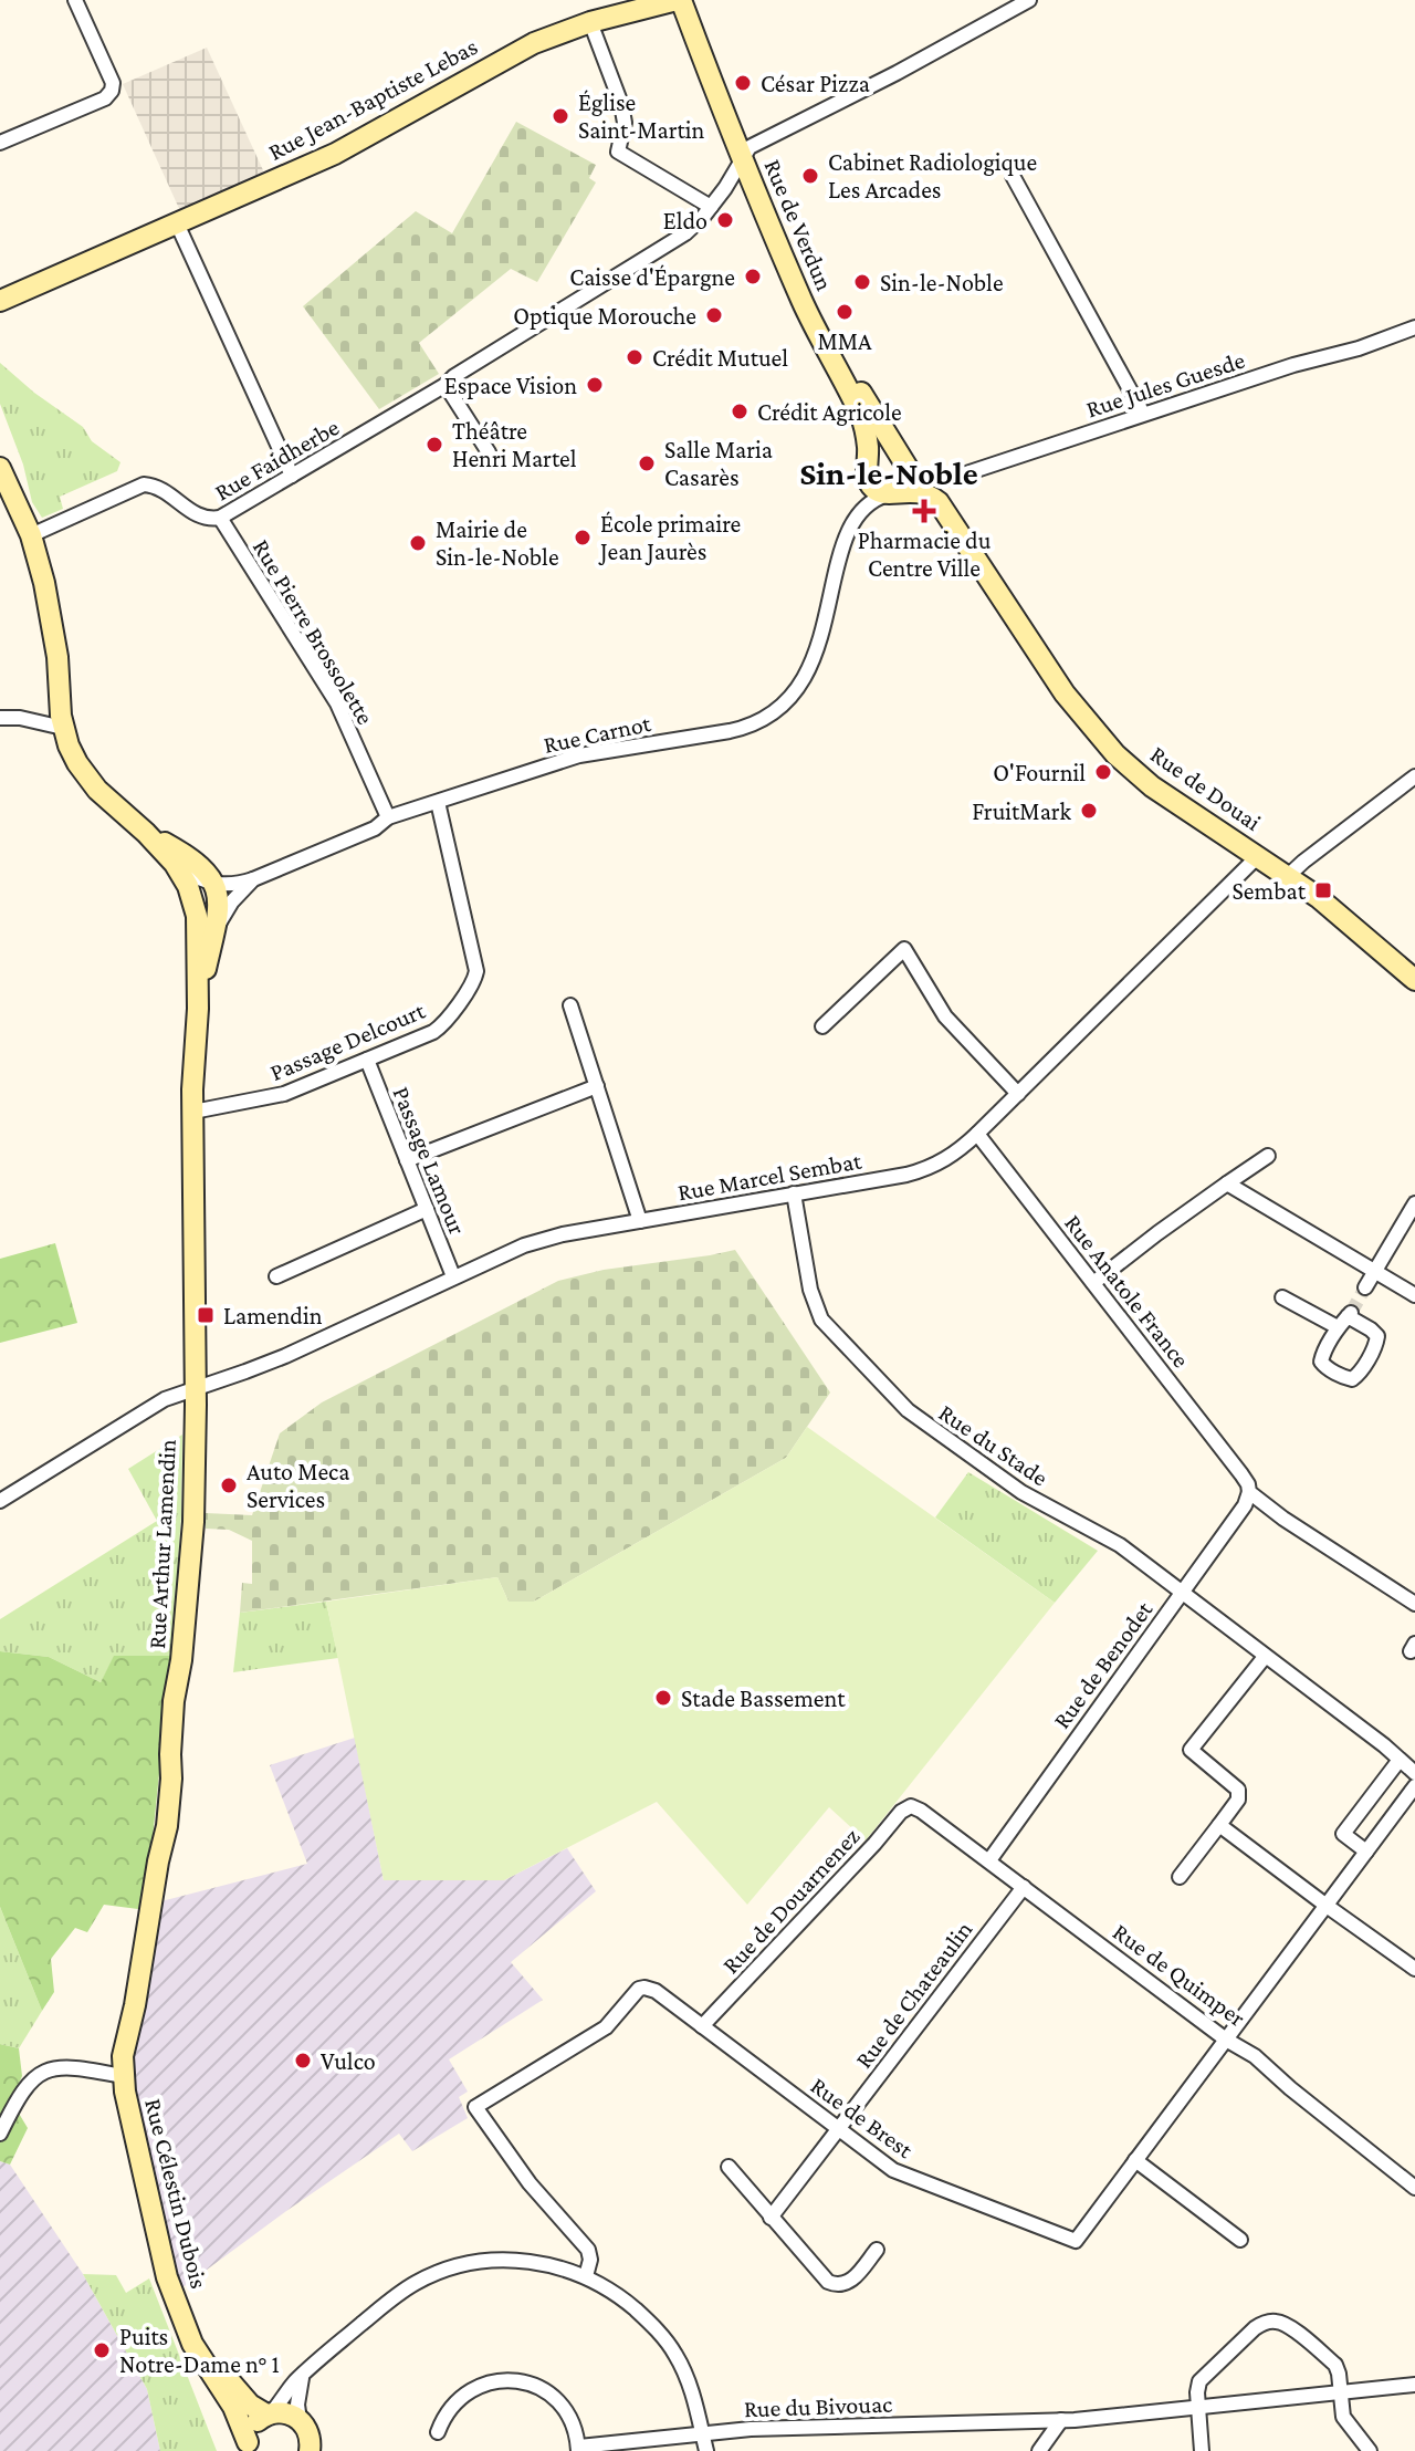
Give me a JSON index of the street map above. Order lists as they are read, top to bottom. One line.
{"streets":{"street":["Rue Jean-Baptiste Lebas","Rue de Verdun","Rue Jules Guesde","Rue Faidherbe","Rue Pierre Brossolette","Rue Carnot","Rue de Douai","Passage Delcourt","Passage Lamour","Rue Marcel Sembat","Rue Anatole France","Rue du Stade","Rue Arthur Lamendin","Rue de Benodet","Rue de Douarnenez","Rue de Quimper","Rue de Chateaulin","Rue de Brest","Rue Célestin Dubois","Rue du Bivouac"]},"crossings":[["Rue Jean-Baptiste Lebas","Rue de Verdun"],["Rue de Verdun","Rue Faidherbe"],["Rue de Verdun","Rue Carnot"],["Rue de Verdun","Rue de Douai"],["Rue Jules Guesde","Rue de Douai"],["Rue Faidherbe","Rue Pierre Brossolette"],["Rue Pierre Brossolette","Rue Carnot"],["Rue Carnot","Rue de Douai"],["Rue Carnot","Passage Delcourt"],["Rue de Douai","Rue Marcel Sembat"],["Passage Delcourt","Passage Lamour"],["Passage Delcourt","Rue Arthur Lamendin"],["Passage Lamour","Rue Marcel Sembat"],["Rue Marcel Sembat","Rue Anatole France"],["Rue Marcel Sembat","Rue du Stade"],["Rue Marcel Sembat","Rue Arthur Lamendin"],["Rue Anatole France","Rue de Benodet"],["Rue du Stade","Rue de Benodet"],["Rue Arthur Lamendin","Rue Célestin Dubois"],["Rue de Benodet","Rue de Quimper"],["Rue de Douarnenez","Rue de Quimper"],["Rue de Douarnenez","Rue de Brest"],["Rue de Quimper","Rue de Chateaulin"],["Rue de Chateaulin","Rue de Brest"]],"districts":["Sin-le-Noble"],"places":{"other":["César Pizza","Église Saint-Martin","Cabinet Radiologique Les Arcades","Eldo","Caisse d'Épargne","Sin-le-Noble","MMA","Optique Morouche","Crédit Mutuel","Espace Vision","Crédit Agricole","Théâtre Henri Martel","Salle Maria Casarès","École primaire Jean Jaurès","Mairie de Sin-le-Noble","O'Fournil","FruitMark","Auto Meca Services","Stade Bassement","Vulco","Puits Notre-Dame n° 1"],"health":["Pharmacie du Centre Ville"],"transit":["Sembat","Lamendin"]}}
